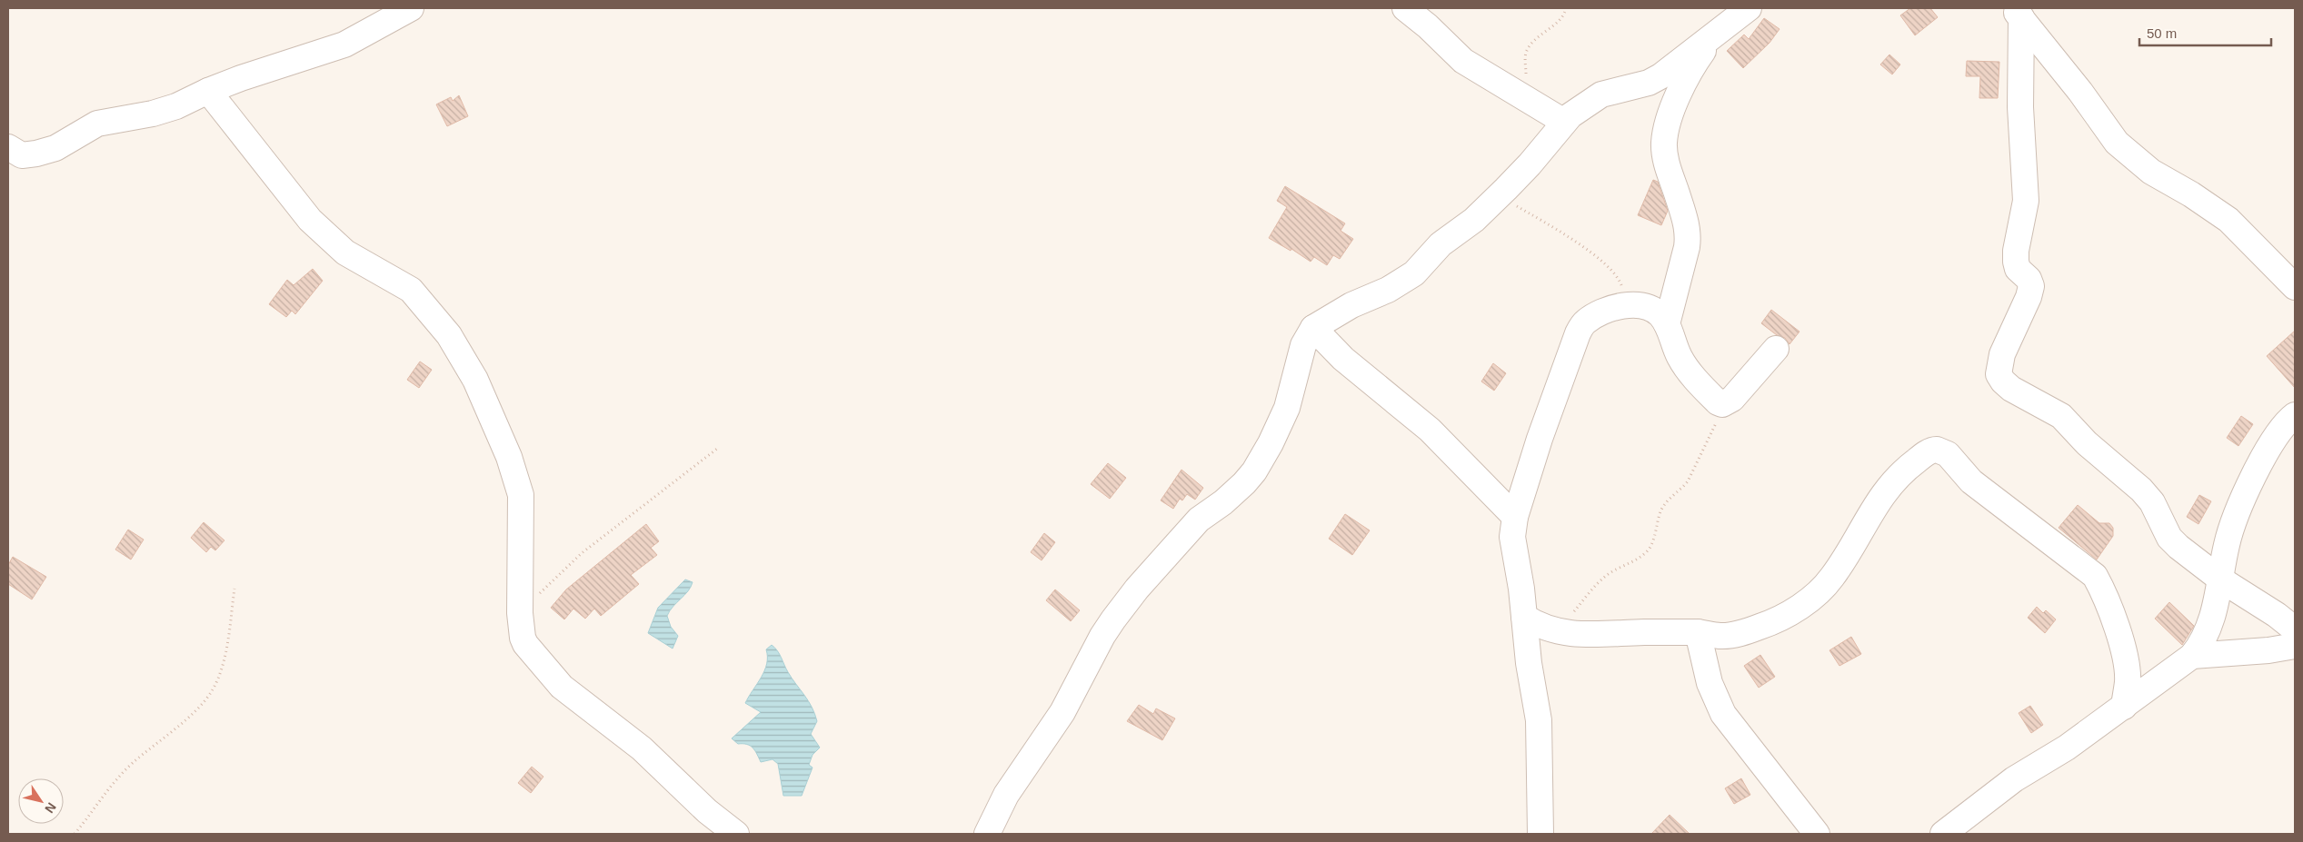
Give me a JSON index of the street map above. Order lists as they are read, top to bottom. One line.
{"scale_bar":"50 m","north":"bottom right"}
